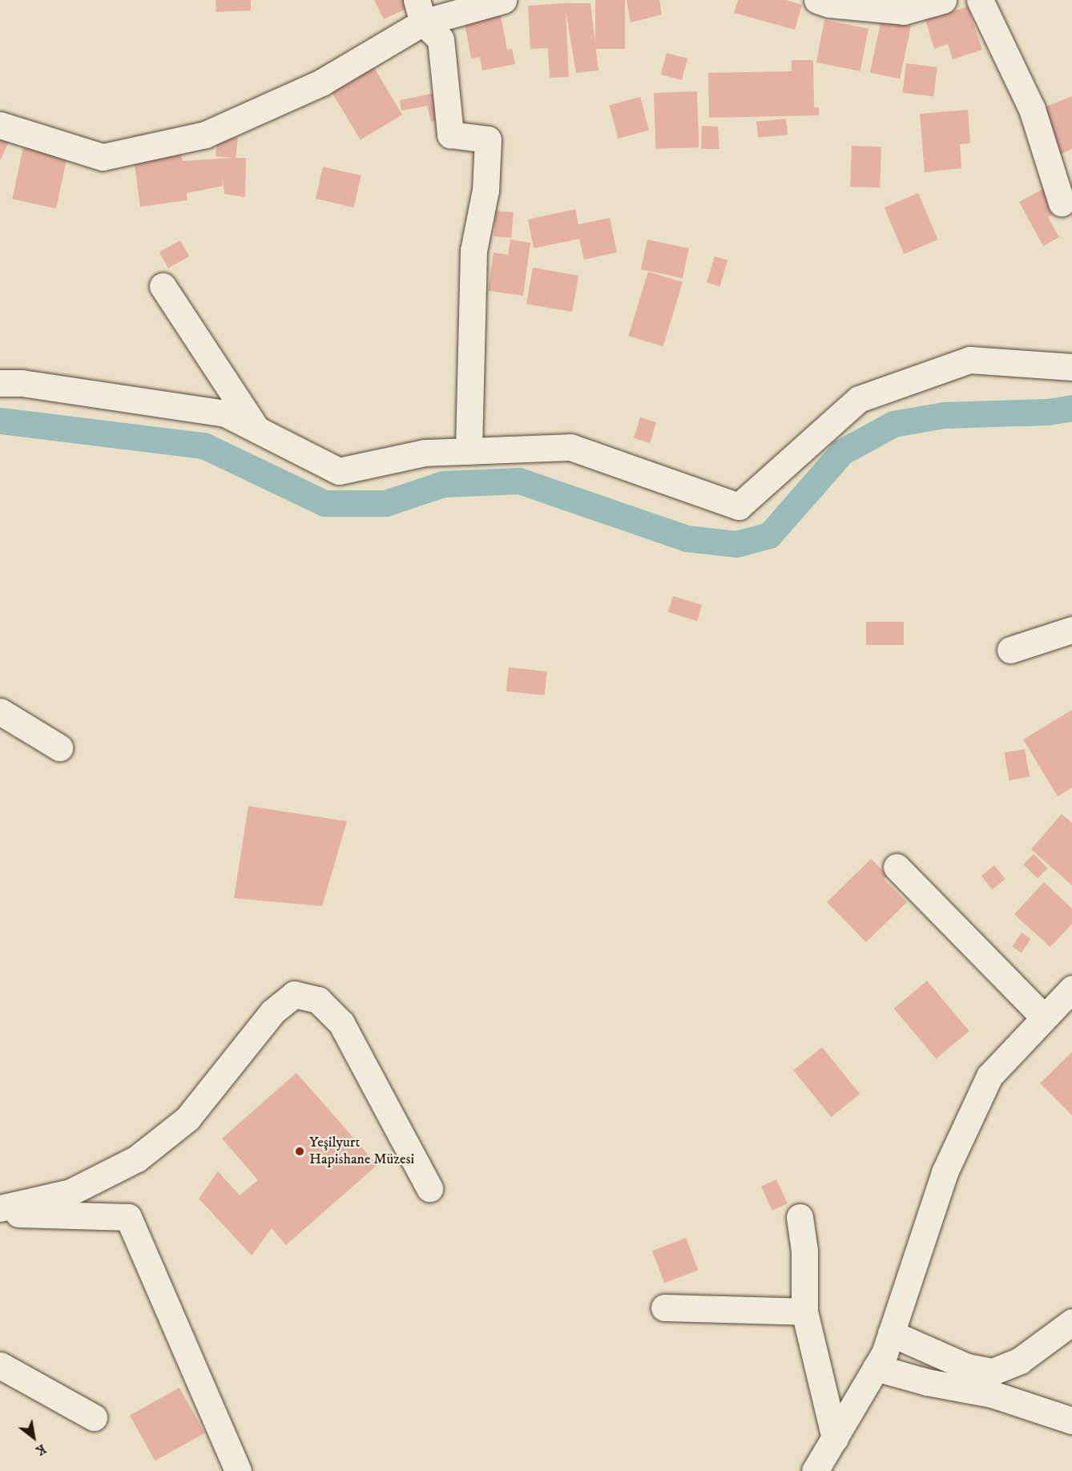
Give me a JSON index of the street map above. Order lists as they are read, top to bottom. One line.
{"places":["Yeşilyurt Hapishane Müzesi"],"north":"bottom right"}
